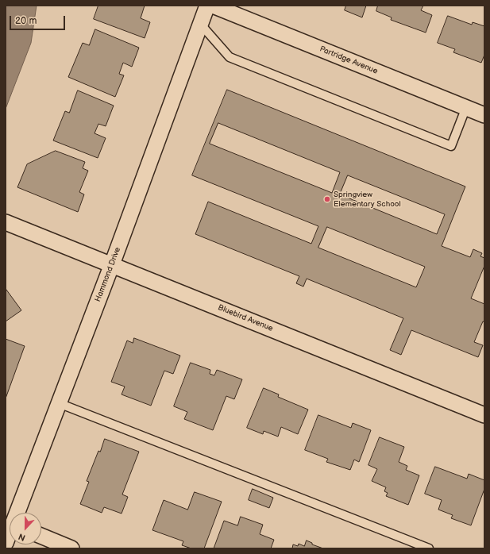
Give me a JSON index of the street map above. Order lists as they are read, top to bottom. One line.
{"streets":{"street":["Partridge Avenue","Hammond Drive","Bluebird Avenue"]},"crossings":[["Hammond Drive","Bluebird Avenue"]],"places":["Springview Elementary School"],"scale_bar":"20 m","north":"bottom"}
